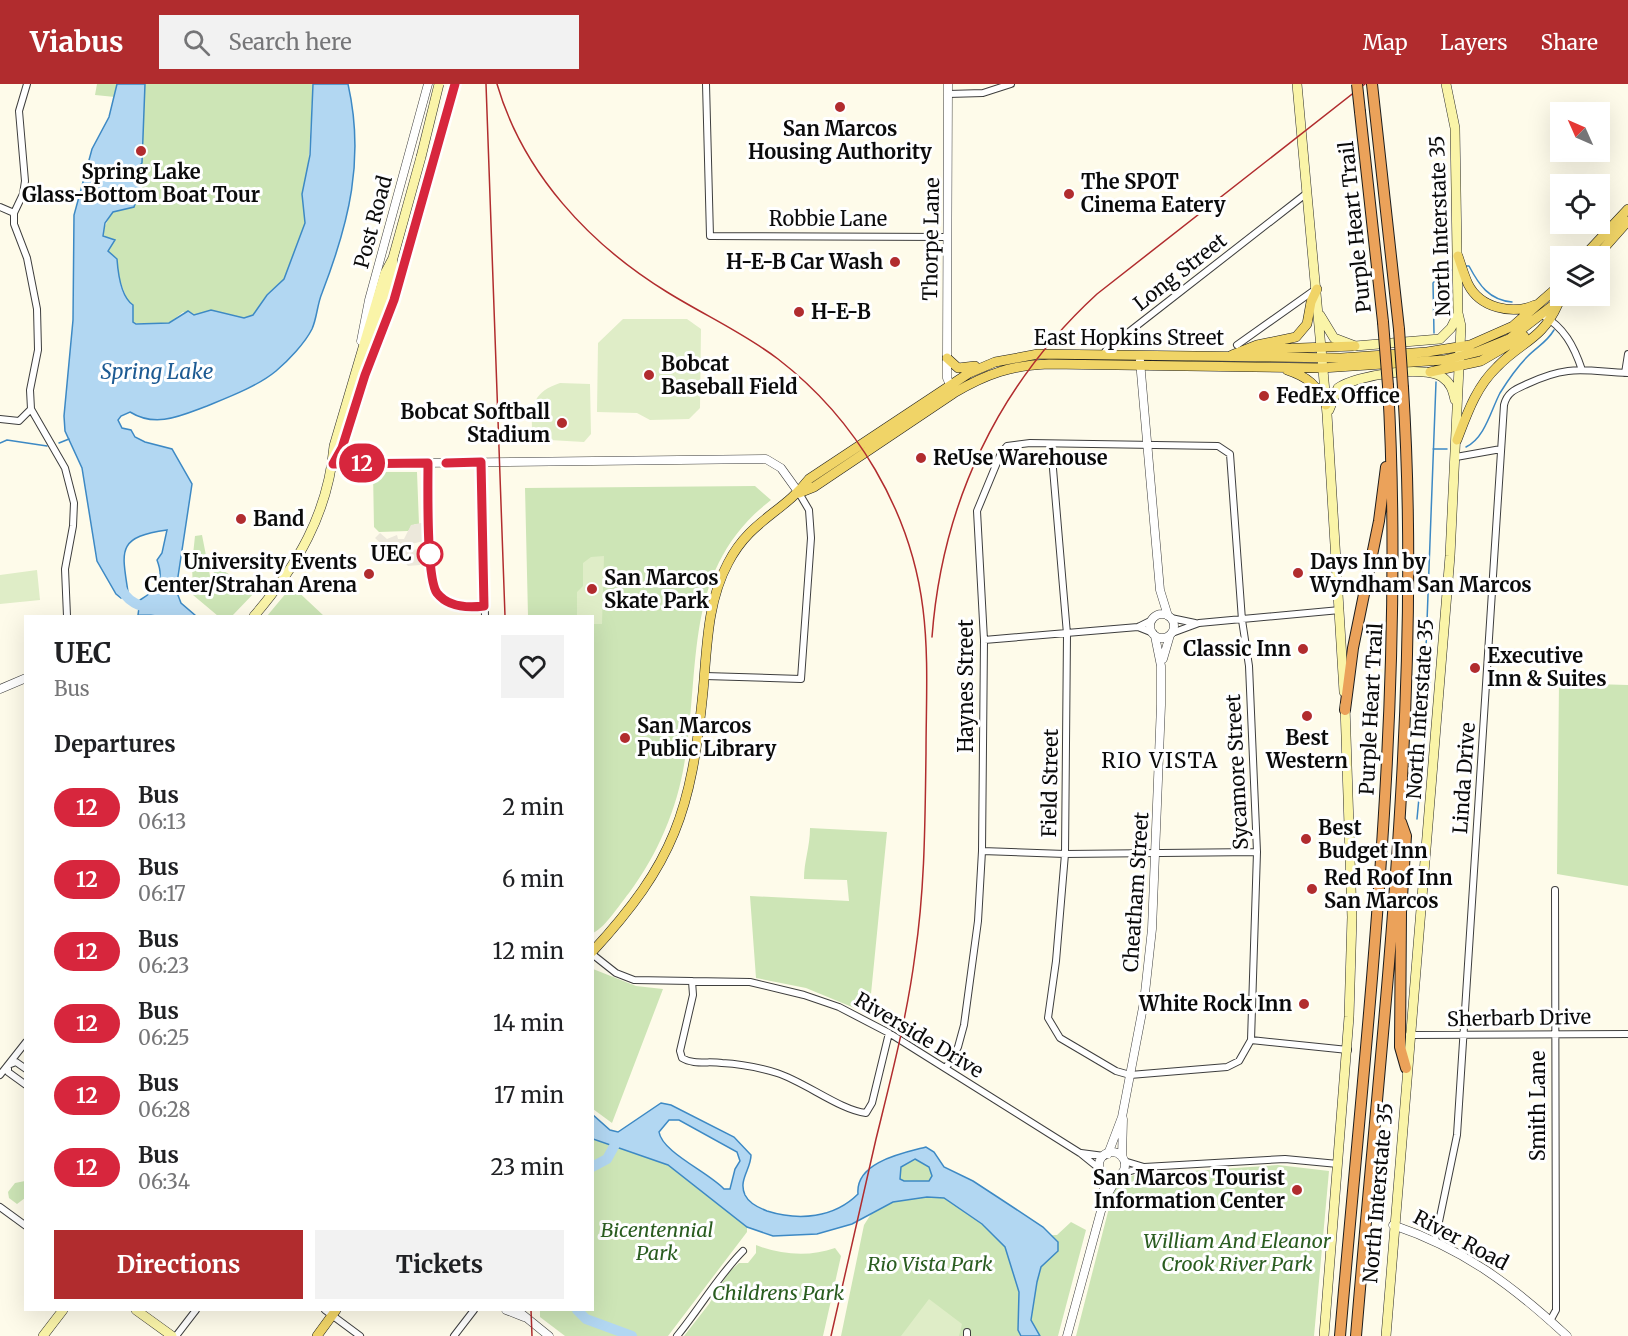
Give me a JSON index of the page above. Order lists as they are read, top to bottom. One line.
{"streets":{"highway":["Purple Heart Trail"],"main road":["North Interstate 35","East Hopkins Street"],"street":["Robbie Lane","Post Road","Thorpe Lane","Long Street","Haynes Street","Sycamore Street","Linda Drive","Field Street","Cheatham Street","Sherbarb Drive","Riverside Drive","Smith Lane","River Road"]},"crossings":[["Robbie Lane","Thorpe Lane"],["North Interstate 35","Long Street"],["North Interstate 35","East Hopkins Street"],["North Interstate 35","Sherbarb Drive"],["North Interstate 35","River Road"],["Thorpe Lane","East Hopkins Street"],["Long Street","East Hopkins Street"],["Haynes Street","Sycamore Street"],["Haynes Street","Field Street"],["Haynes Street","Riverside Drive"],["Linda Drive","Sherbarb Drive"],["Linda Drive","River Road"],["Field Street","Cheatham Street"],["Cheatham Street","Riverside Drive"],["Sherbarb Drive","Smith Lane"],["Smith Lane","River Road"]],"districts":["RIO VISTA"],"water":["Spring Lake"],"parks":["Bicentennial Park","William And Eleanor Crook River Park","Rio Vista Park","Childrens Park"],"places":["San Marcos Housing Authority","Spring Lake Glass-Bottom Boat Tour","The SPOT Cinema Eatery","H-E-B Car Wash","H-E-B","Bobcat Baseball Field","FedEx Office","Bobcat Softball Stadium","ReUse Warehouse","Band","UEC","Days Inn by Wyndham San Marcos","University Events Center/Strahan Arena","San Marcos Skate Park","Classic Inn","Executive Inn & Suites","Best Western","San Marcos Public Library","Best Budget Inn","Red Roof Inn San Marcos","White Rock Inn","San Marcos Tourist Information Center"],"lines":["bus line 12"],"north":"top left","page":{"header":"Viabus","search":"Search here","nav":["Map","Layers","Share"],"on_map":"12","heading":[["UEC","Bus"],"Departures"],"list":[{"mark":"12","name":"Bus","note":"06:13","value":"2 min"},{"mark":"12","name":"Bus","note":"06:17","value":"6 min"},{"mark":"12","name":"Bus","note":"06:23","value":"12 min"},{"mark":"12","name":"Bus","note":"06:25","value":"14 min"},{"mark":"12","name":"Bus","note":"06:28","value":"17 min"},{"mark":"12","name":"Bus","note":"06:34","value":"23 min"}],"buttons":["Directions","Tickets"]}}
